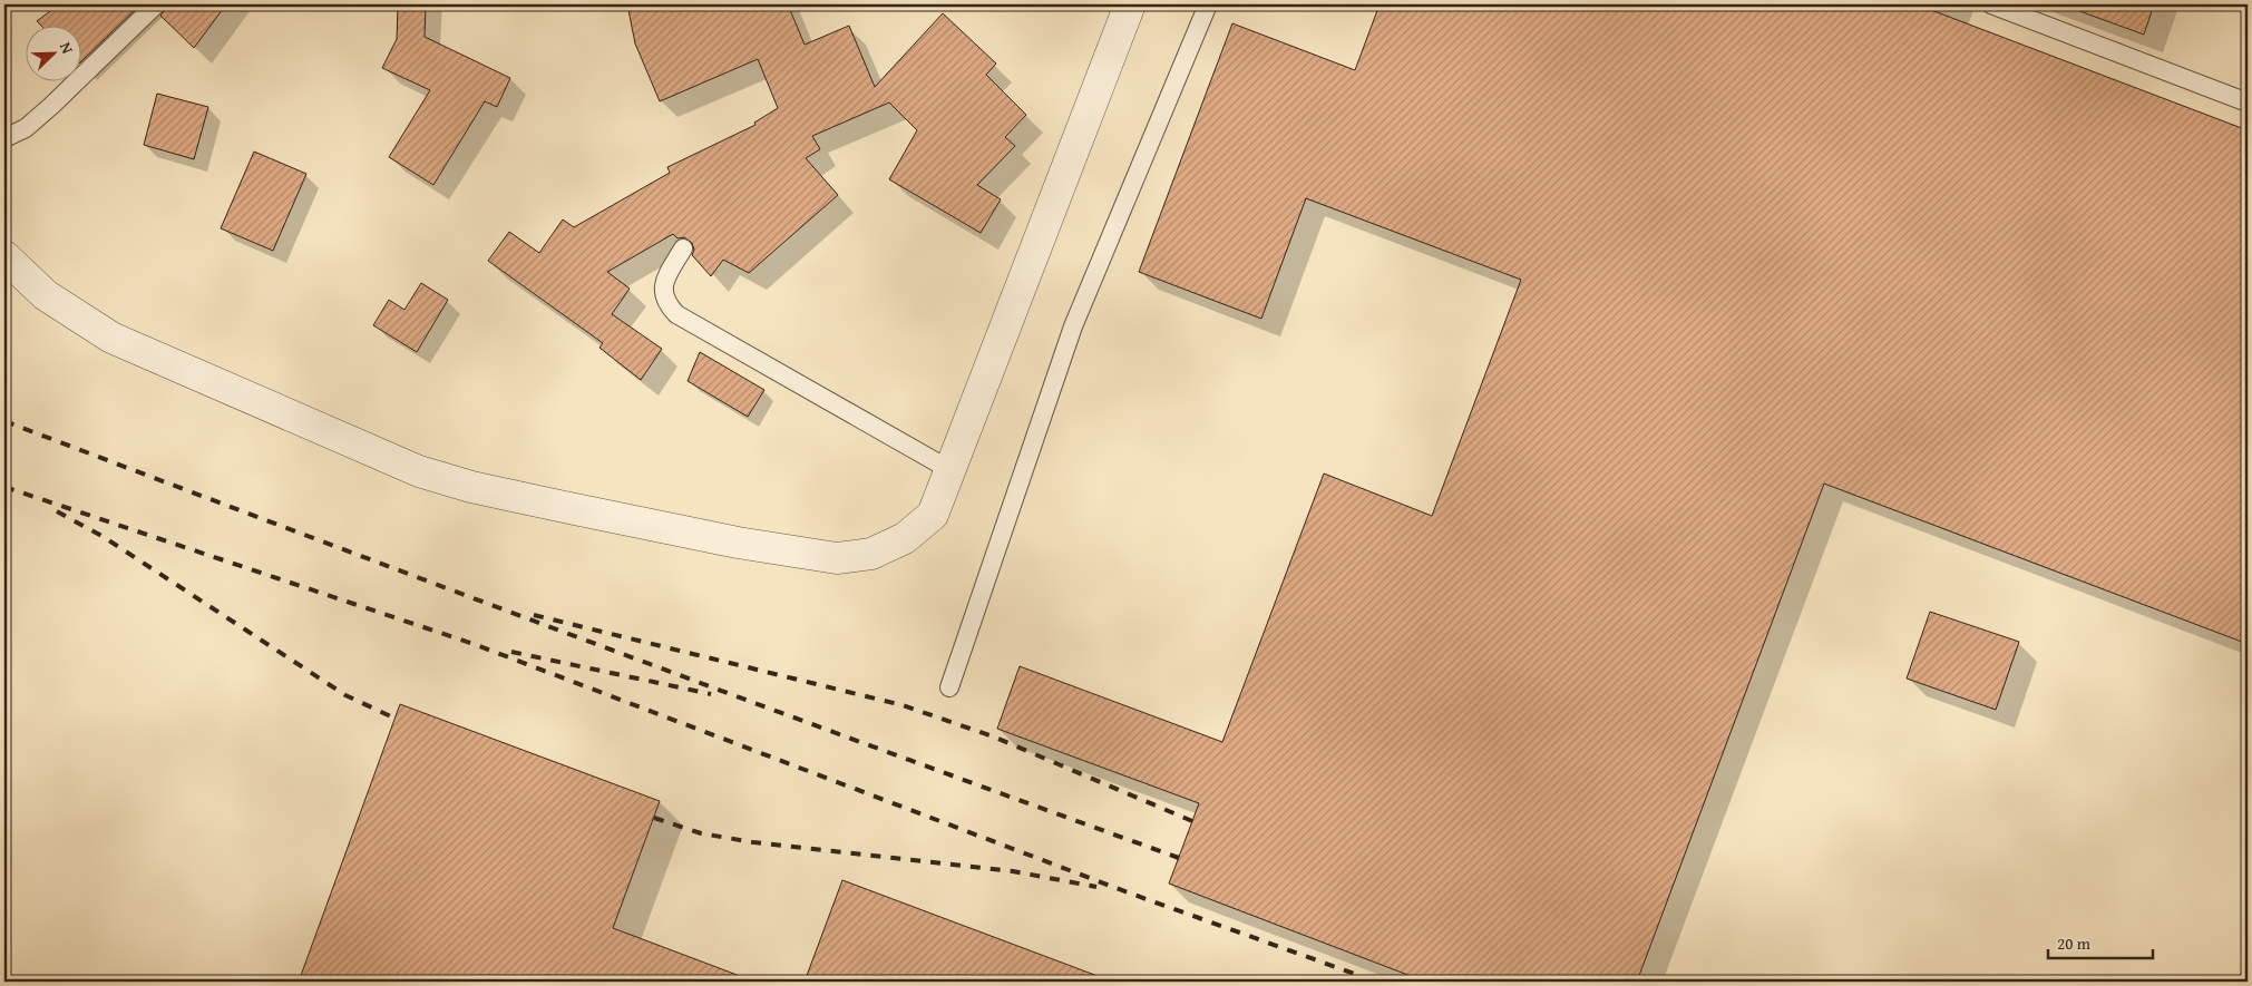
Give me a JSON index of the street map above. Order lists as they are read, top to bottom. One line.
{"scale_bar":"20 m","north":"top right"}
